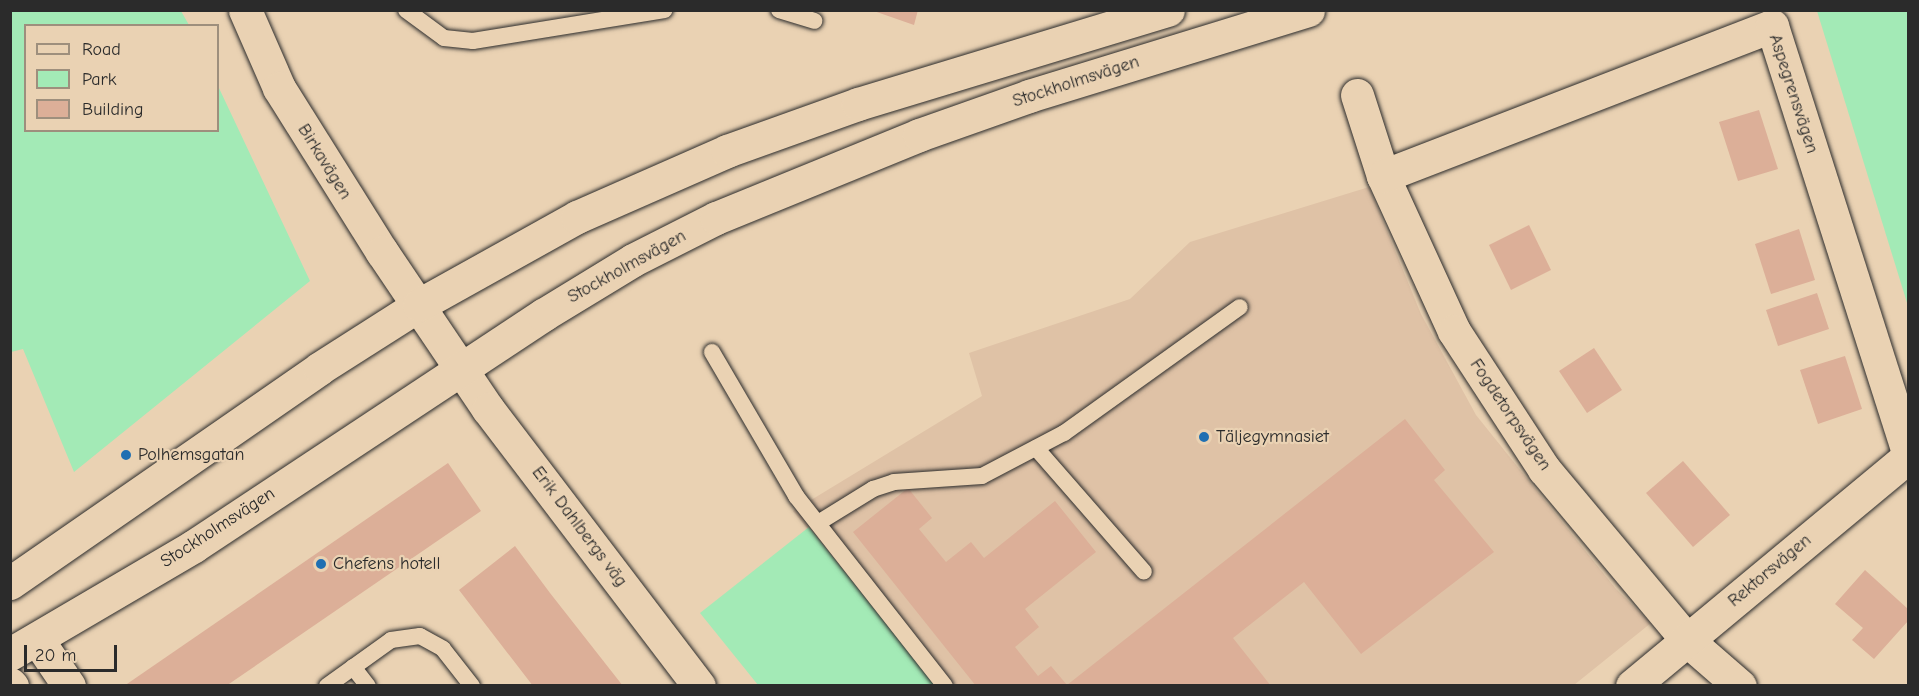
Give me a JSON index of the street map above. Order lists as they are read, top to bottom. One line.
{"streets":{"street":["Stockholmsvägen","Aspegrensvägen","Birkavägen","Fogdetorpsvägen","Erik Dahlbergs väg","Rektorsvägen"]},"crossings":[["Stockholmsvägen","Birkavägen"],["Stockholmsvägen","Erik Dahlbergs väg"],["Aspegrensvägen","Fogdetorpsvägen"],["Aspegrensvägen","Rektorsvägen"],["Birkavägen","Erik Dahlbergs väg"],["Fogdetorpsvägen","Rektorsvägen"]],"places":["Täljegymnasiet","Polhemsgatan","Chefens hotell"],"legend":["Road","Park","Building"],"scale_bar":"20 m"}
